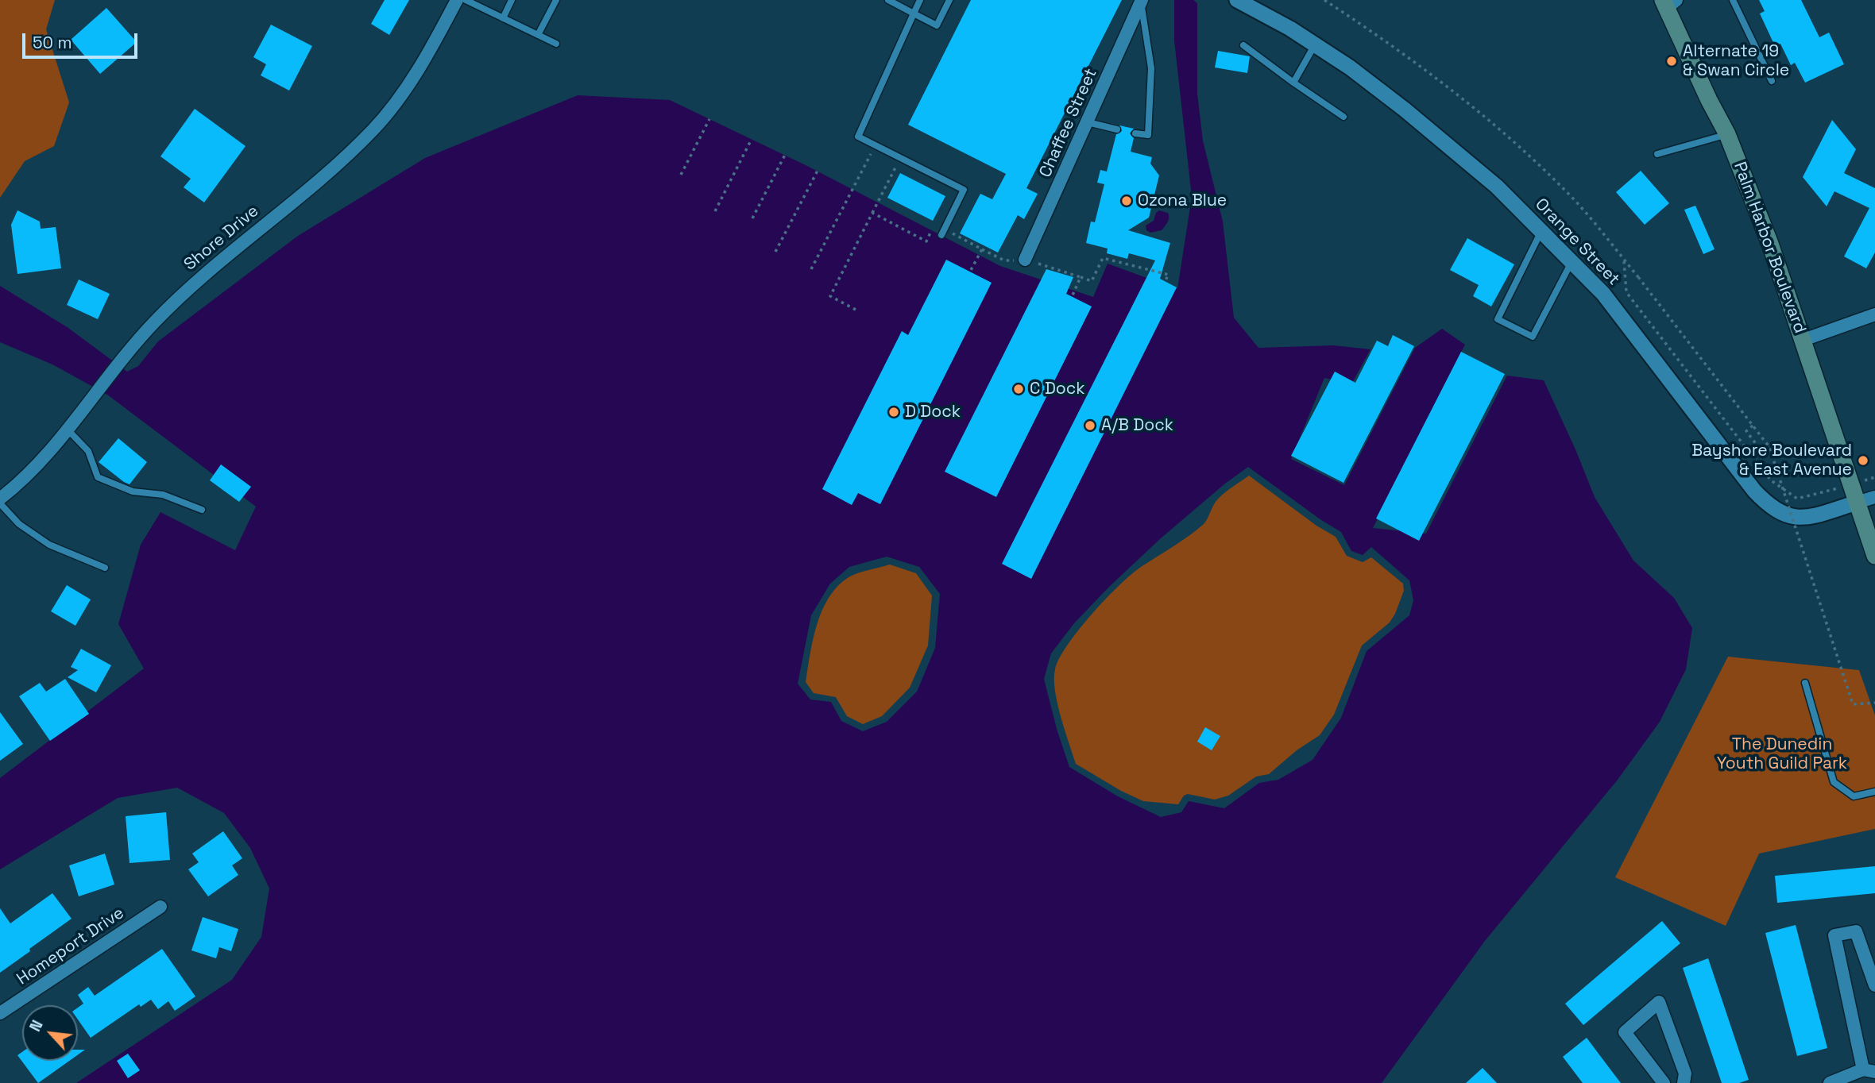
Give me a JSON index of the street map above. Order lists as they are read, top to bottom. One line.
{"streets":{"main road":["Palm Harbor Boulevard"],"street":["Chaffee Street","Shore Drive","Orange Street","Homeport Drive"]},"crossings":[["Orange Street","Palm Harbor Boulevard"]],"parks":["The Dunedin Youth Guild Park"],"places":["Alternate 19 & Swan Circle","Ozona Blue","C Dock","D Dock","A/B Dock","Bayshore Boulevard & East Avenue"],"scale_bar":"50 m","north":"top left"}
